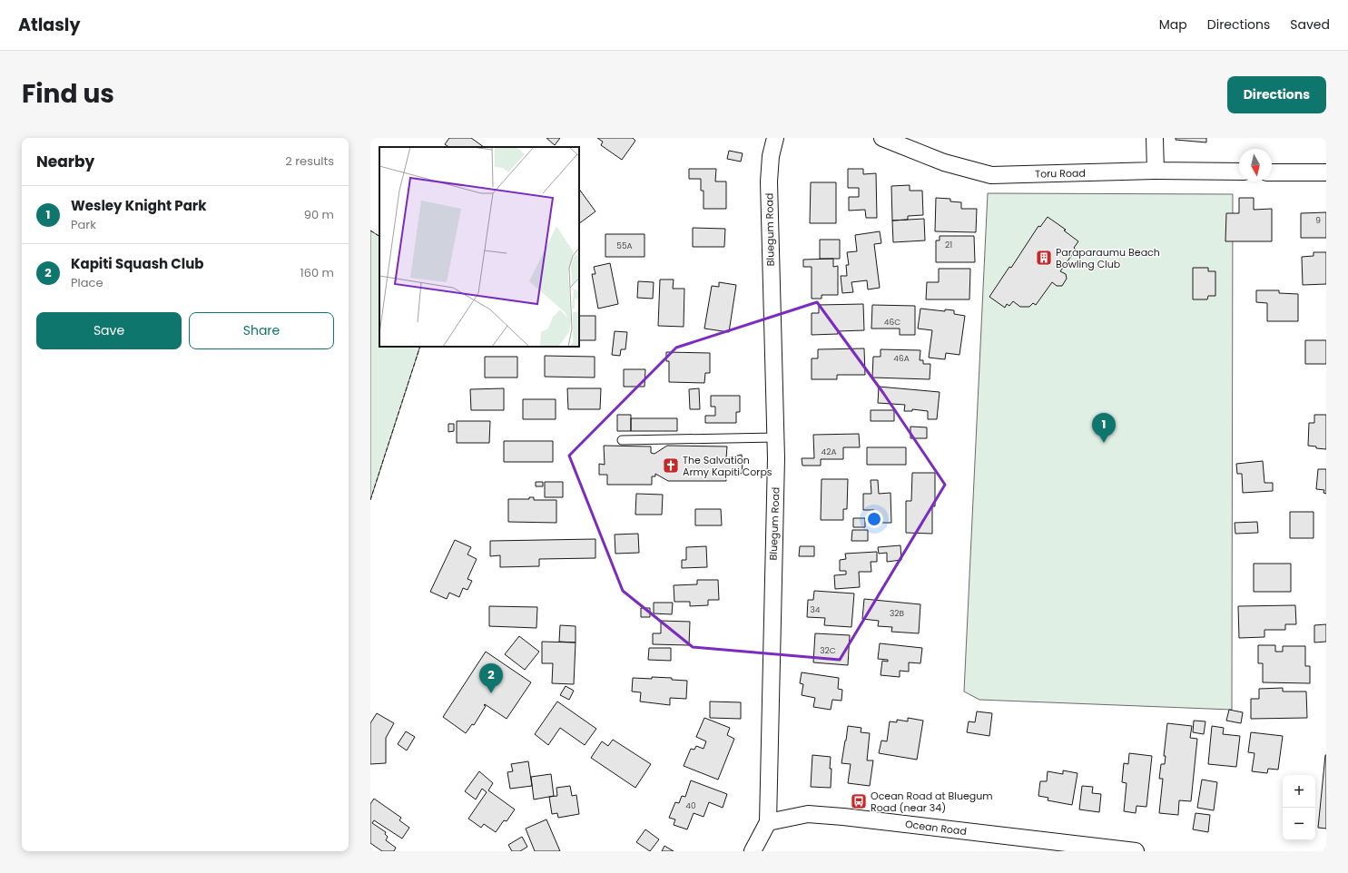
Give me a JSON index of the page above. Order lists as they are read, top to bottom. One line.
{"streets":{"street":["Toru Road","Bluegum Road","Ocean Road"]},"crossings":[["Bluegum Road","Ocean Road"]],"places":{"building":["Paraparaumu Beach Bowling Club"],"church":["The Salvation Army Kapiti Corps"],"bus stop":["Ocean Road at Bluegum Road (near 34)"]},"house_numbers":["9","21","55A","46C","46A","42A","34","32B","32C","40"],"north":"bottom","page":{"header":"Atlasly","nav":["Map","Directions","Saved"],"title":"Find us","buttons":["Directions",["Save","Share"]],"heading":["Nearby","2 results"],"list":[{"mark":"1","name":"Wesley Knight Park","note":"Park","value":"90 m"},{"mark":"2","name":"Kapiti Squash Club","note":"Place","value":"160 m"}],"pins":["1","2"],"map_buttons":["+","−"]}}
